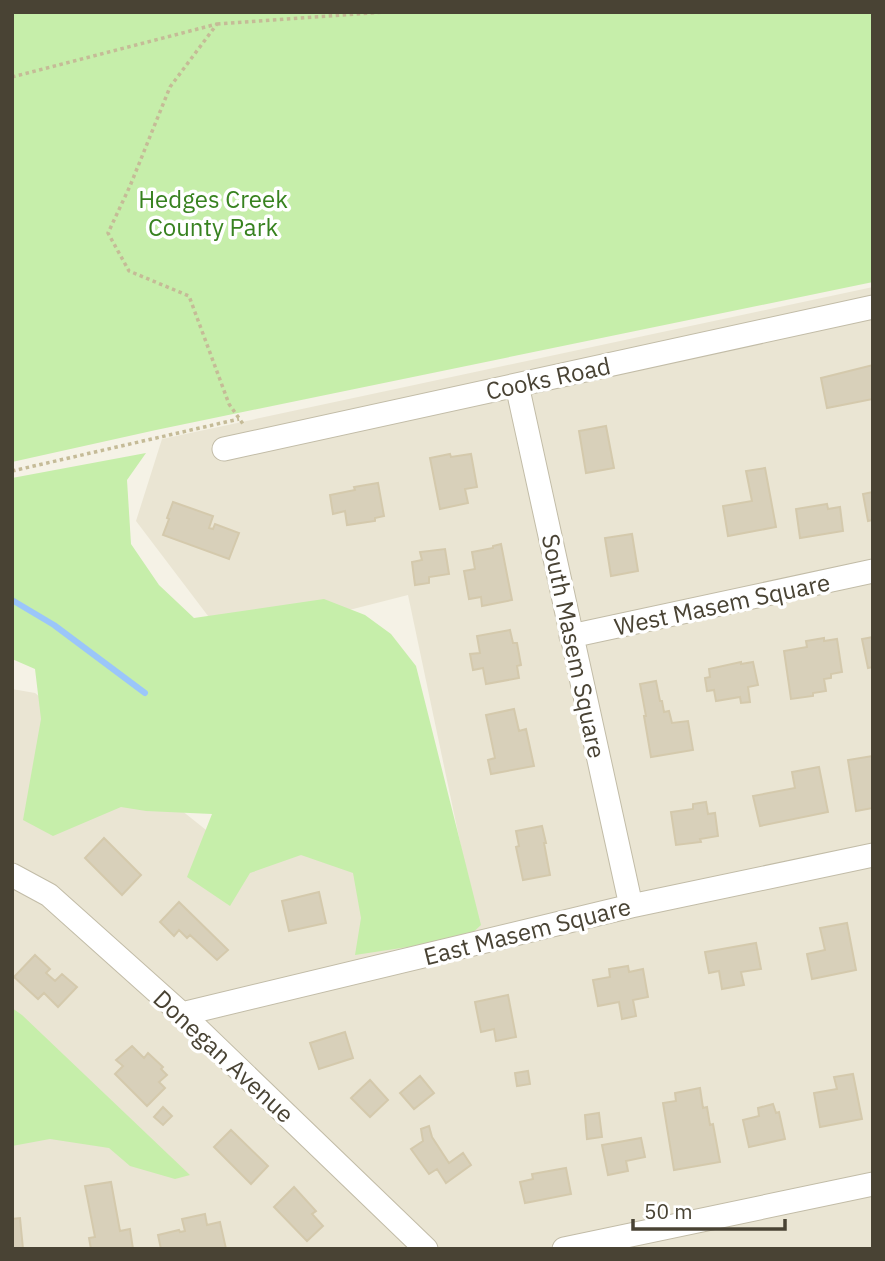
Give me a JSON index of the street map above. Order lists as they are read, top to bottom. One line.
{"streets":{"street":["Cooks Road","West Masem Square","South Masem Square","East Masem Square","Donegan Avenue"]},"crossings":[["Cooks Road","South Masem Square"],["West Masem Square","South Masem Square"],["South Masem Square","East Masem Square"],["East Masem Square","Donegan Avenue"]],"parks":["Hedges Creek County Park"],"scale_bar":"50 m"}
